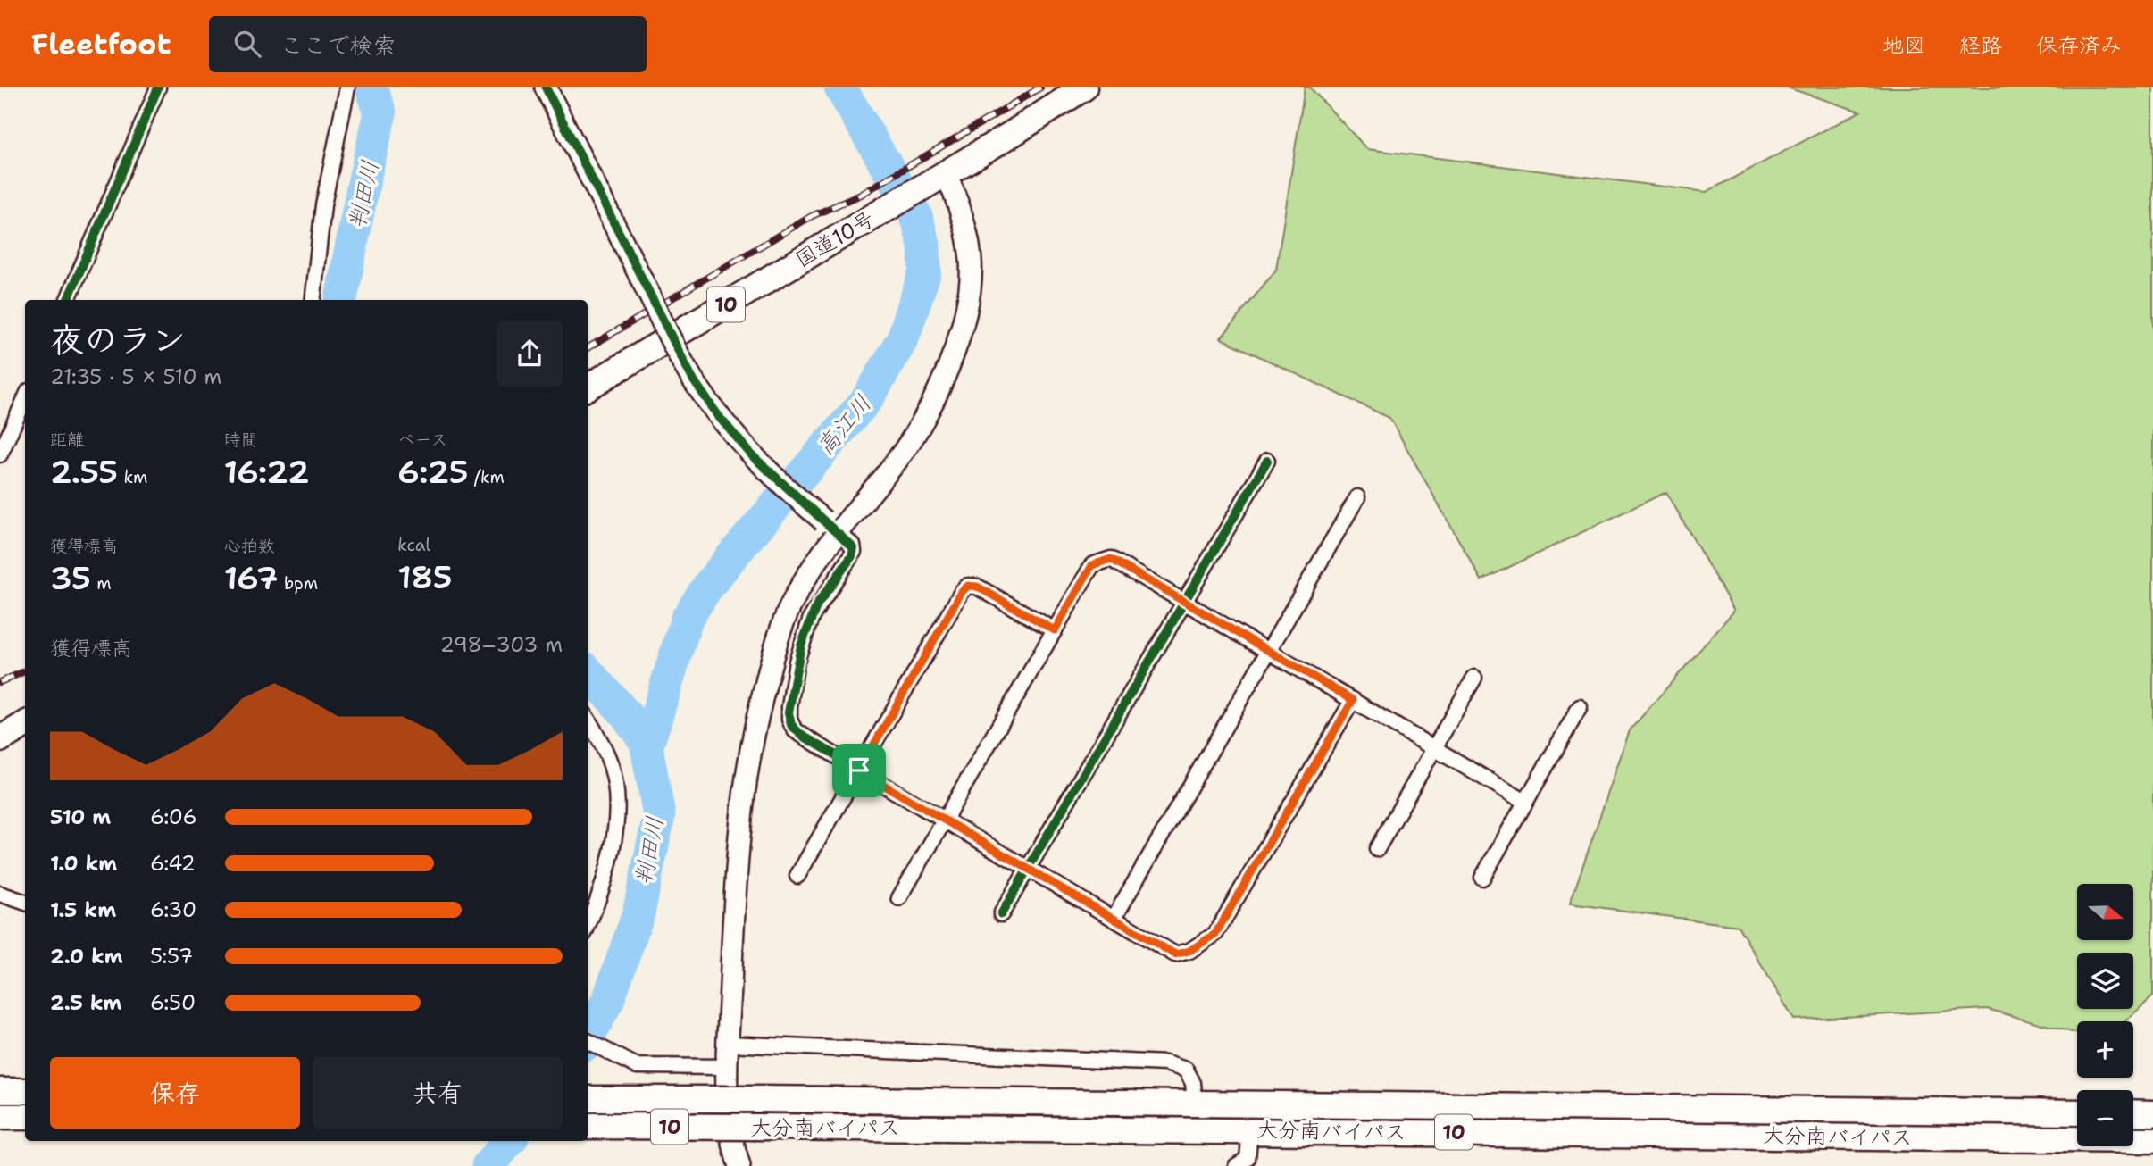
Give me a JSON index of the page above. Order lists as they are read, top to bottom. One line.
{"streets":{"highway":["国道10号","10","大分南バイパス"]},"water":["判田川","高江川"],"north":"right","page":{"header":"Fleetfoot","search":"ここで検索","nav":["地図","経路","保存済み"],"heading":["夜のラン","21:35 · 5 × 510 m"],"stats":[["距離","2.55 km"],["時間","16:22"],["ペース","6:25 /km"],["獲得標高","35 m"],["心拍数","167 bpm"],["kcal","185"]],"chart":["獲得標高","298–303 m"],"list":[{"name":"510 m","note":"6:06"},{"name":"1.0 km","note":"6:42"},{"name":"1.5 km","note":"6:30"},{"name":"2.0 km","note":"5:57"},{"name":"2.5 km","note":"6:50"}],"map_buttons":["+","−"],"buttons":["保存","共有"]}}
